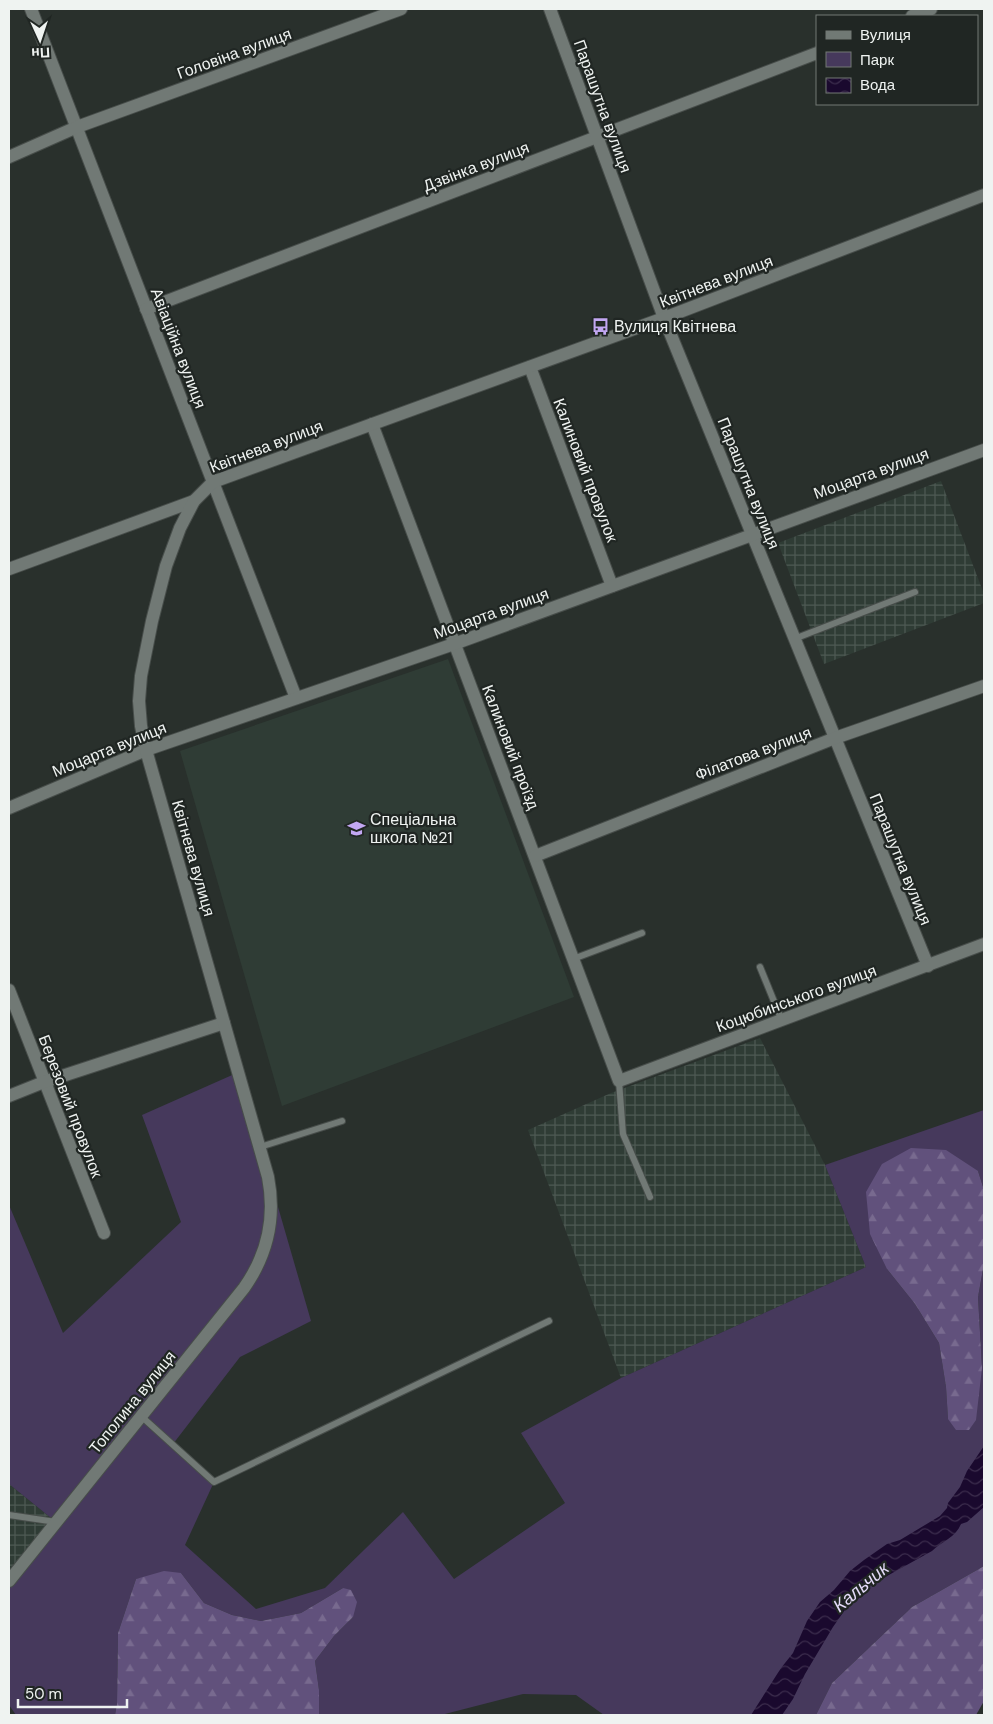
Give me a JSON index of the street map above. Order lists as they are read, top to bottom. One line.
{"streets":{"street":["Головіна вулиця","Парашутна вулиця","Дзвінка вулиця","Квітнева вулиця","Авіаційна вулиця","Калиновий провулок","Моцарта вулиця","Калиновий проїзд","Філатова вулиця","Коцюбинського вулиця","Березовий провулок","Тополина вулиця"]},"crossings":[["Головіна вулиця","Авіаційна вулиця"],["Парашутна вулиця","Дзвінка вулиця"],["Парашутна вулиця","Квітнева вулиця"],["Парашутна вулиця","Моцарта вулиця"],["Парашутна вулиця","Філатова вулиця"],["Парашутна вулиця","Коцюбинського вулиця"],["Дзвінка вулиця","Авіаційна вулиця"],["Квітнева вулиця","Авіаційна вулиця"],["Квітнева вулиця","Калиновий провулок"],["Квітнева вулиця","Моцарта вулиця"],["Квітнева вулиця","Калиновий проїзд"],["Квітнева вулиця","Тополина вулиця"],["Авіаційна вулиця","Моцарта вулиця"],["Калиновий провулок","Моцарта вулиця"],["Моцарта вулиця","Калиновий проїзд"],["Калиновий проїзд","Філатова вулиця"],["Калиновий проїзд","Коцюбинського вулиця"]],"water":["Кальчик"],"places":{"bus stop":["Вулиця Квітнева"],"school or university":["Спеціальна школа №21"]},"legend":["Вулиця","Парк","Вода"],"scale_bar":"50 m","north":"bottom"}
